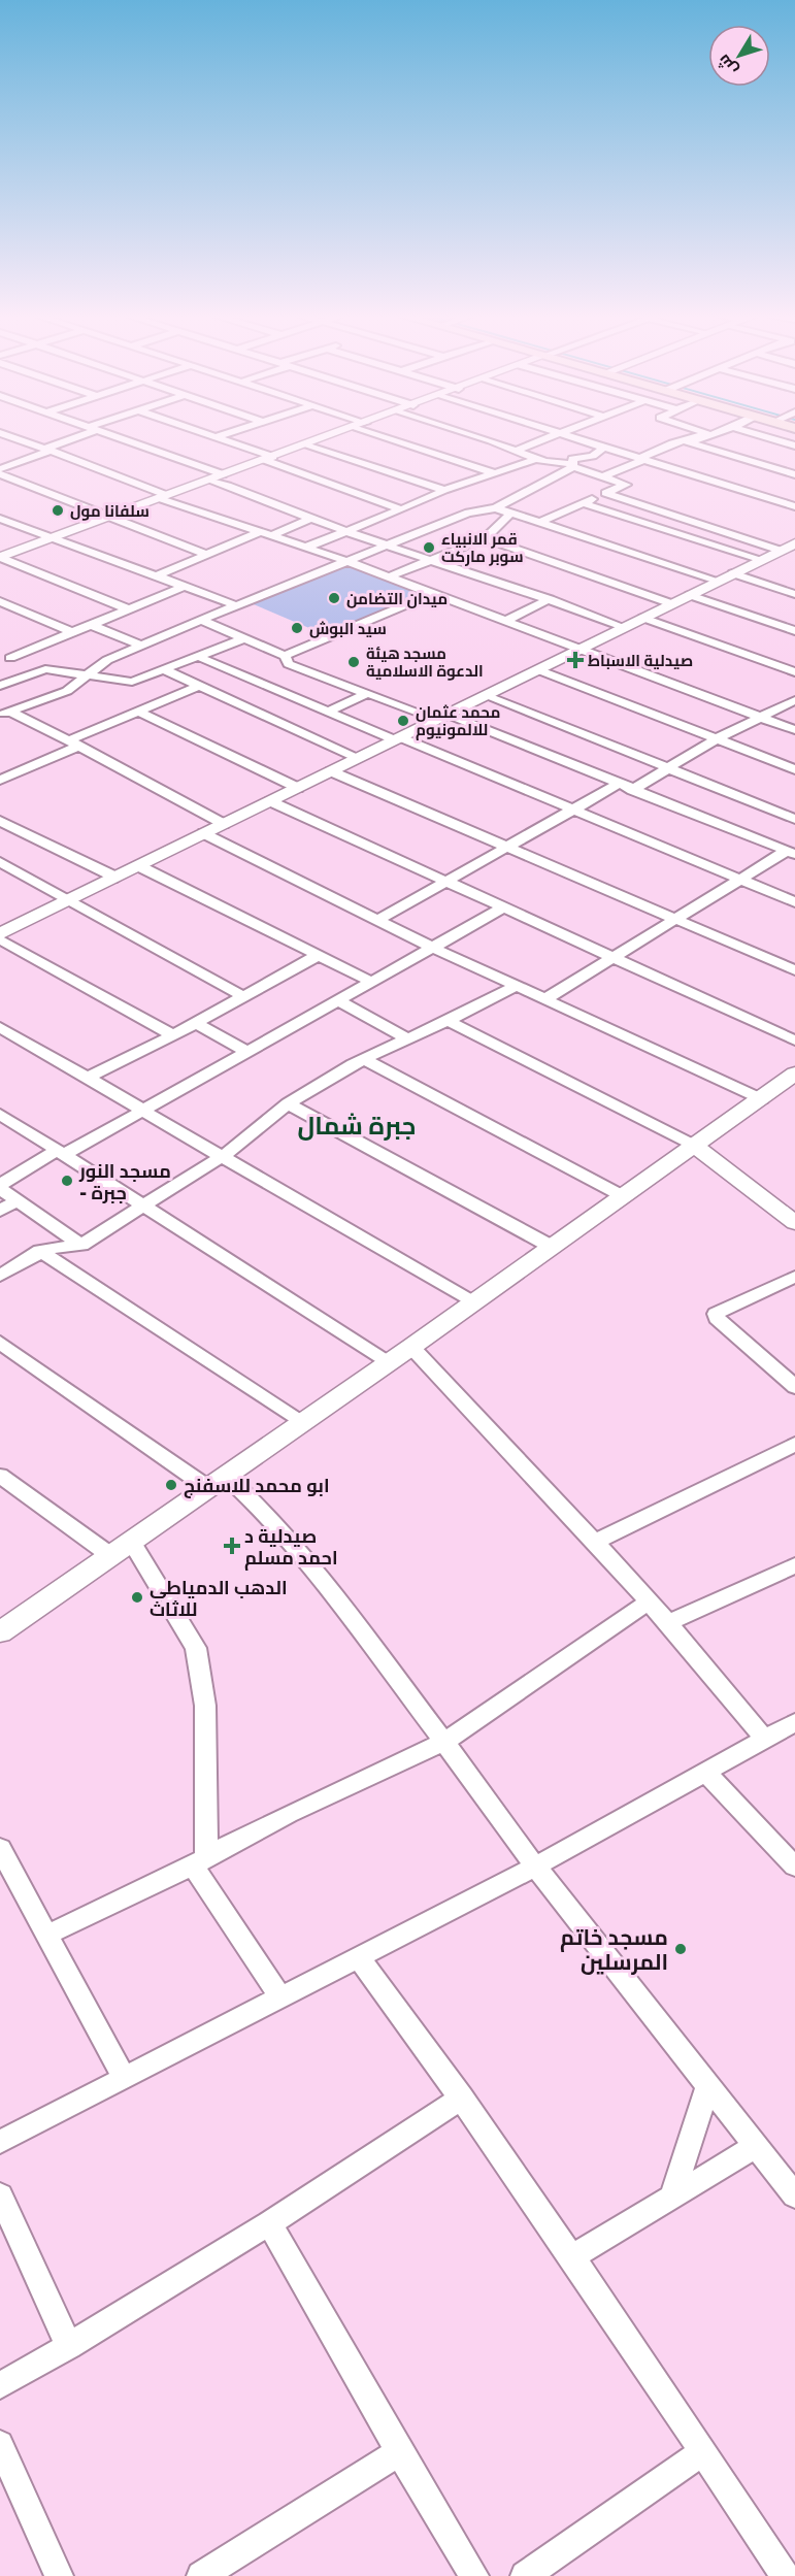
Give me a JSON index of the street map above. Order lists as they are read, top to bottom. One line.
{"districts":["جبرة شمال"],"places":{"other":["سلفانا مول","قمر الانبياء سوبر ماركت","ميدان التضامن","سيد البوش","مسجد هيئة الدعوة الاسلامية","محمد عثمان للالمونيوم","مسجد النور - جبرة","ابو محمد للاسفنج","الدهب الدمياطي للاثاث","مسجد خاتم المرسلين"],"health":["صيدلية الاسباط","صيدلية د احمد مسلم"]},"north":"bottom left"}
